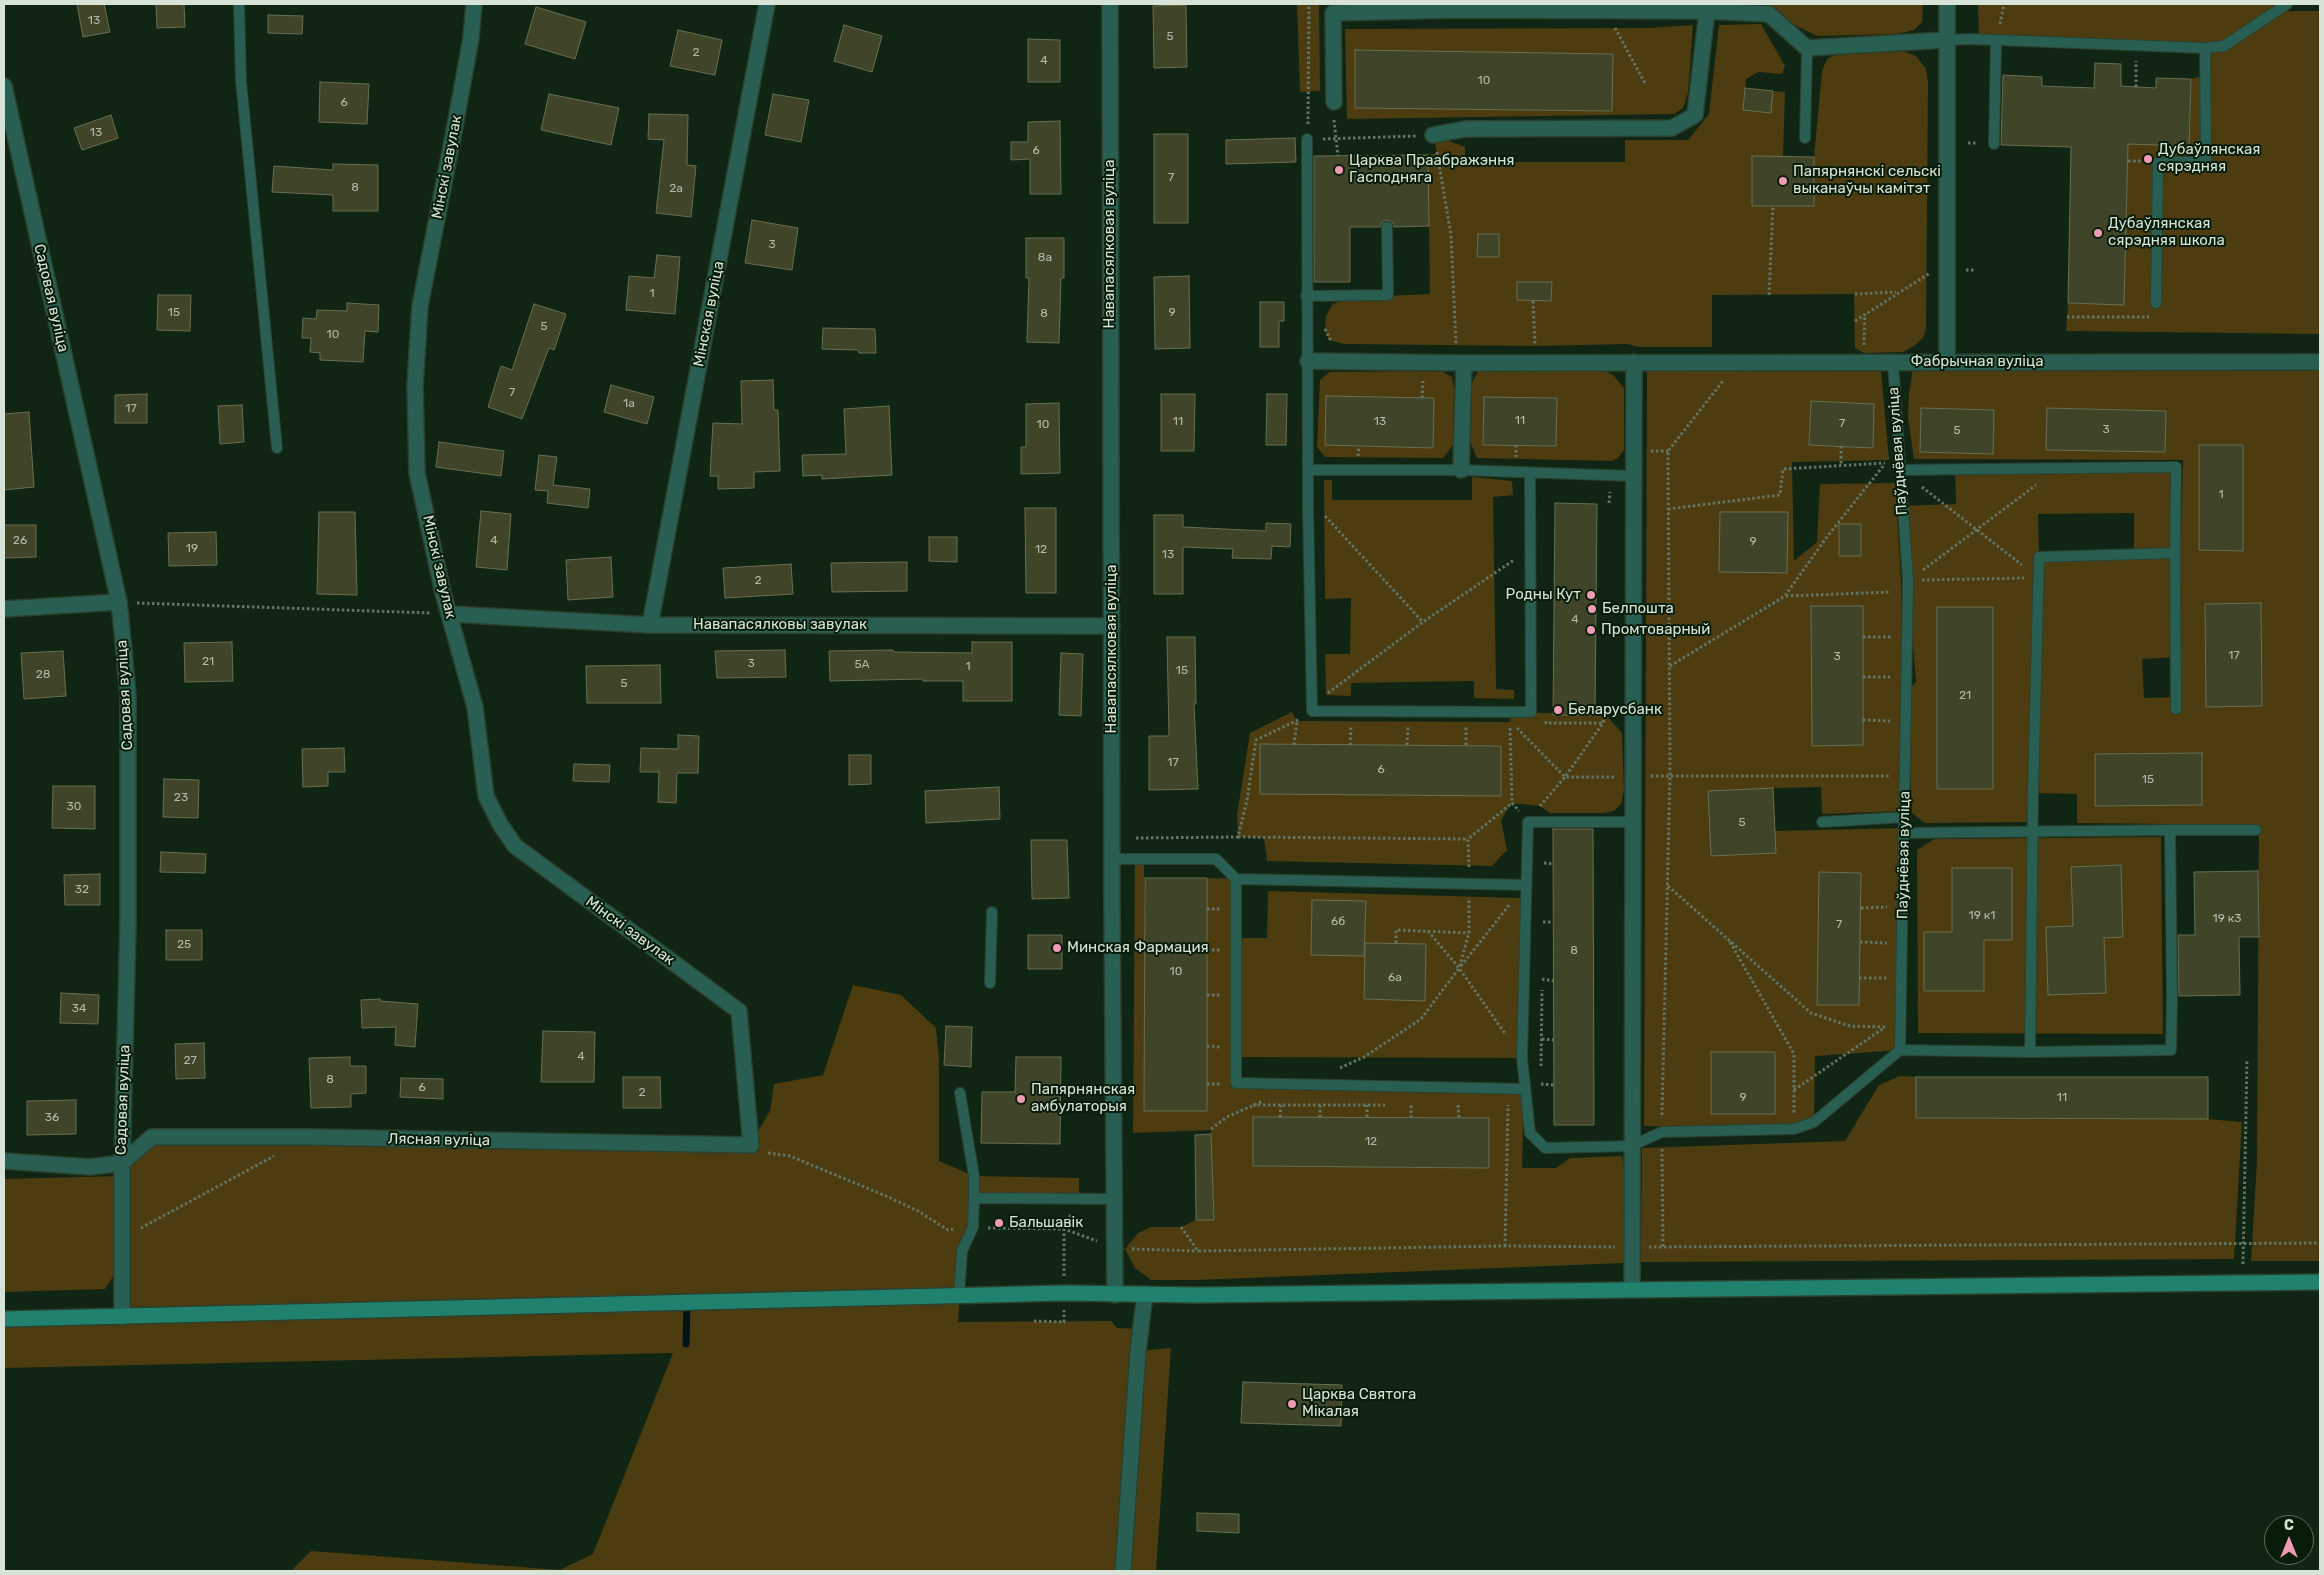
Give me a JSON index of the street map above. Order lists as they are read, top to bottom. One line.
{"streets":{"street":["Мінскі завулак","Навапасялковая вуліца","Садовая вуліца","Мінская вуліца","Фабрычная вуліца","Навапасялковы завулак","Лясная вуліца"],"lane":["Паўднёвая вуліца"]},"crossings":[["Мінскі завулак","Навапасялковы завулак"],["Мінскі завулак","Лясная вуліца"],["Навапасялковая вуліца","Навапасялковы завулак"],["Садовая вуліца","Лясная вуліца"],["Мінская вуліца","Навапасялковы завулак"],["Фабрычная вуліца","Паўднёвая вуліца"]],"places":["Дубаўлянская сярэдняя","Царква Праабражэння Гасподняга","Папярнянскі сельскі выканаўчы камітэт","Дубаўлянская сярэдняя школа","Родны Кут","Белпошта","Промтоварный","Беларусбанк","Минская Фармация","Папярнянская амбулаторыя","Бальшавік","Царква Святога Мікалая"],"house_numbers":["13","5","2","4","10","6","13","6","7","8","2а","3","8а","1","15","9","8","5","10","7","1а","17","11","11","13","7","10","3","5","1","26","4","9","19","12","13","2","4","17","3","21","3","5А","1","15","28","5","21","17","6","15","23","30","5","32","19 к1","19 к3","6б","7","25","8","10","6а","34","4","27","8","6","2","9","11","36","12"],"north":"top"}
